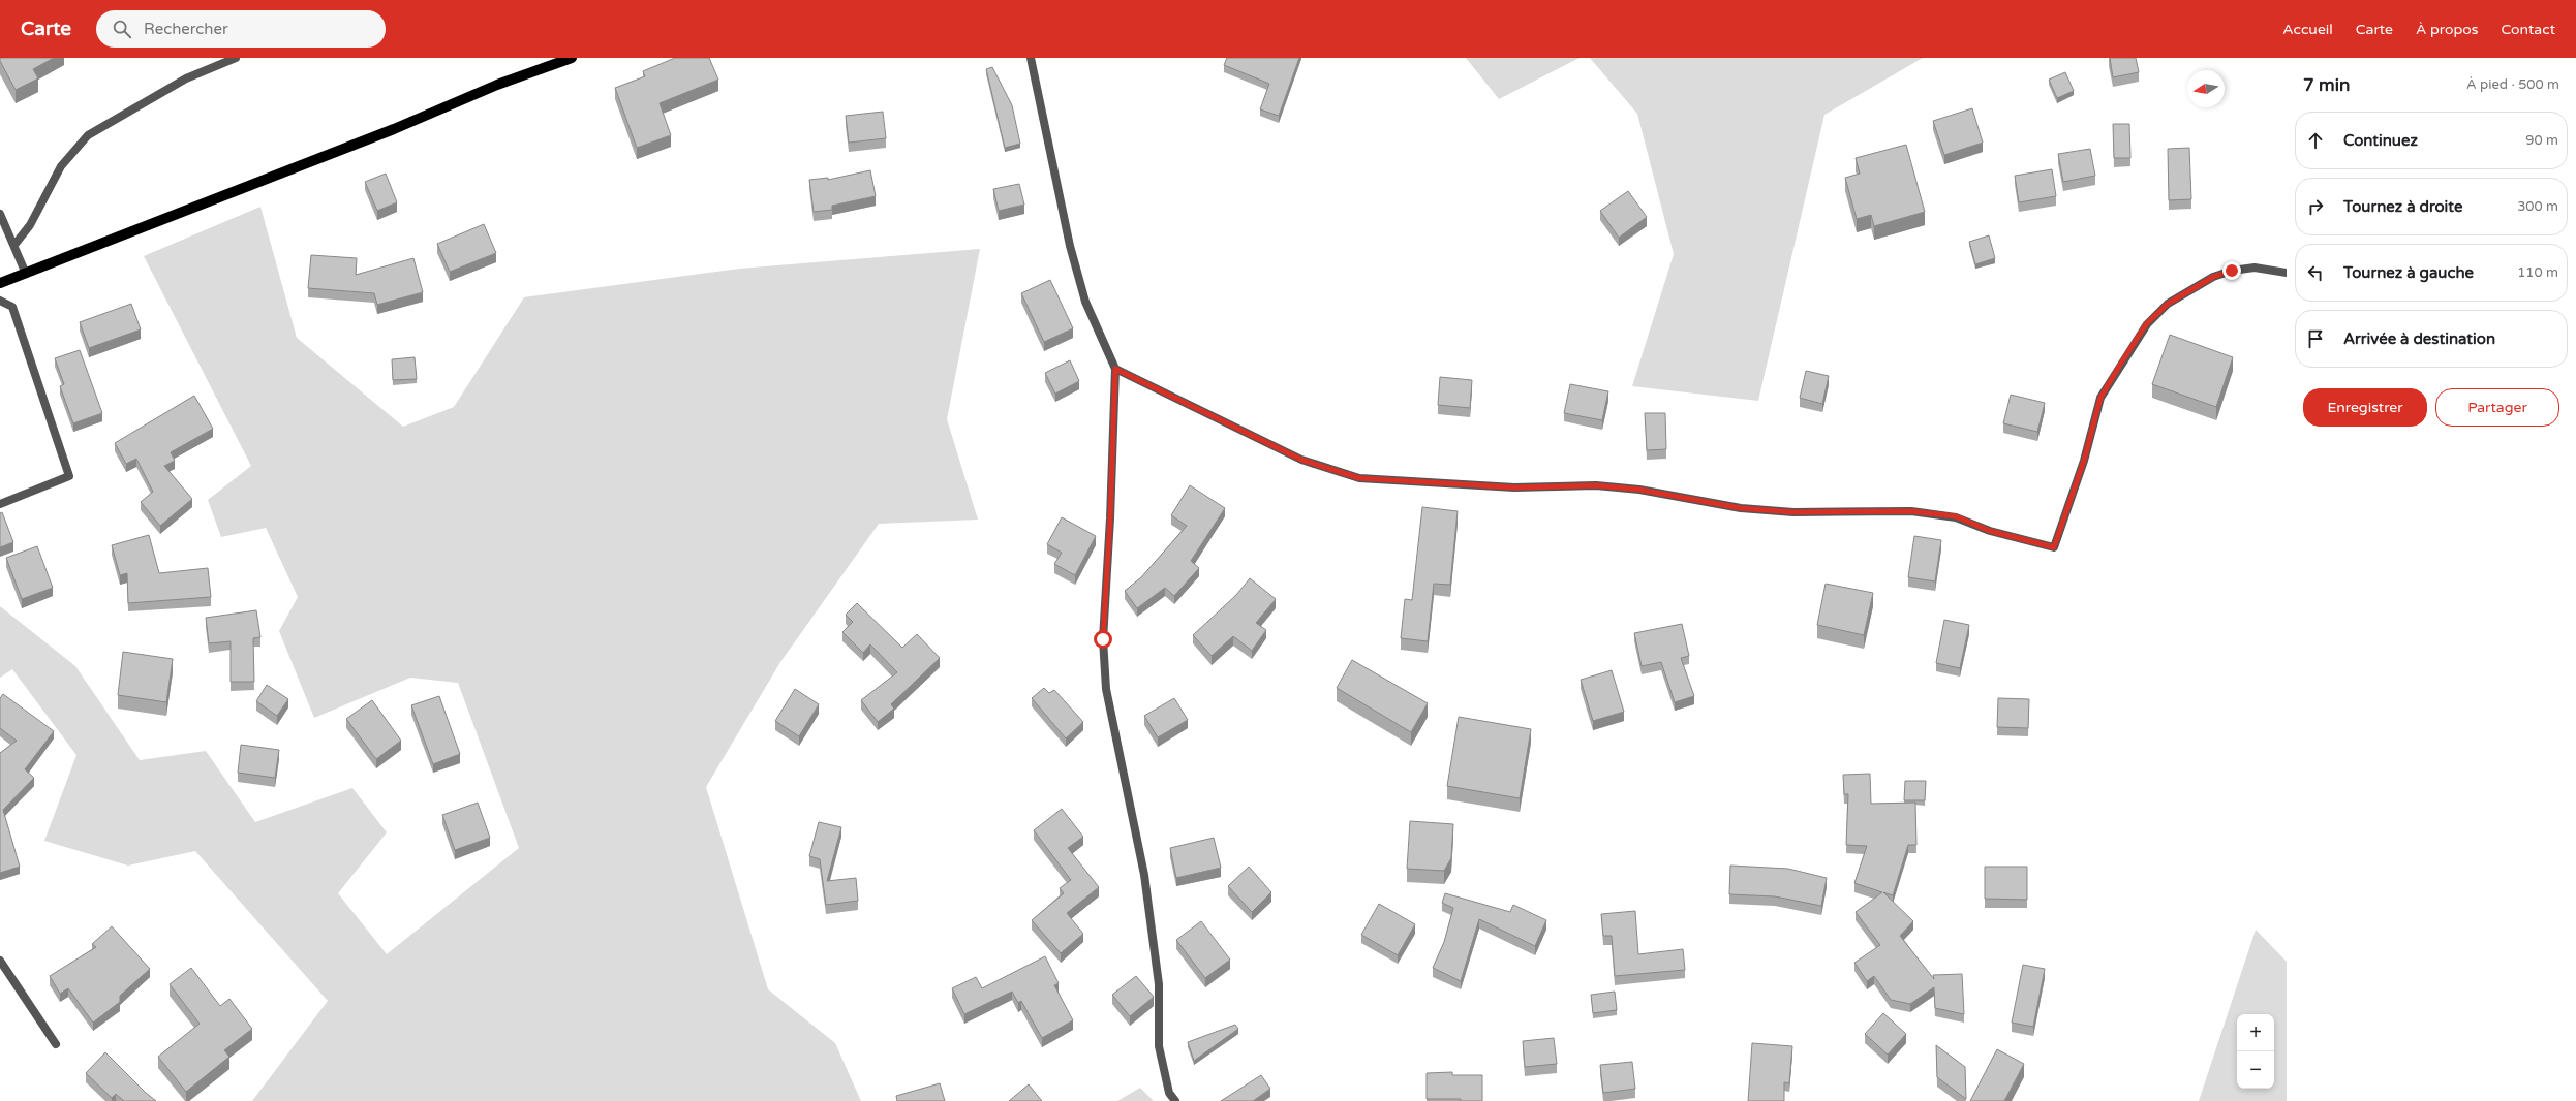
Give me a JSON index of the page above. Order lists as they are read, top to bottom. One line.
{"north":"left","page":{"header":"Carte","search":"Rechercher","nav":["Accueil","Carte","À propos","Contact"],"heading":["7 min","À pied · 500 m"],"list":[["Continuez","90 m"],["Tournez à droite","300 m"],["Tournez à gauche","110 m"],"Arrivée à destination"],"buttons":["Enregistrer","Partager"],"map_buttons":["+","−"]}}
